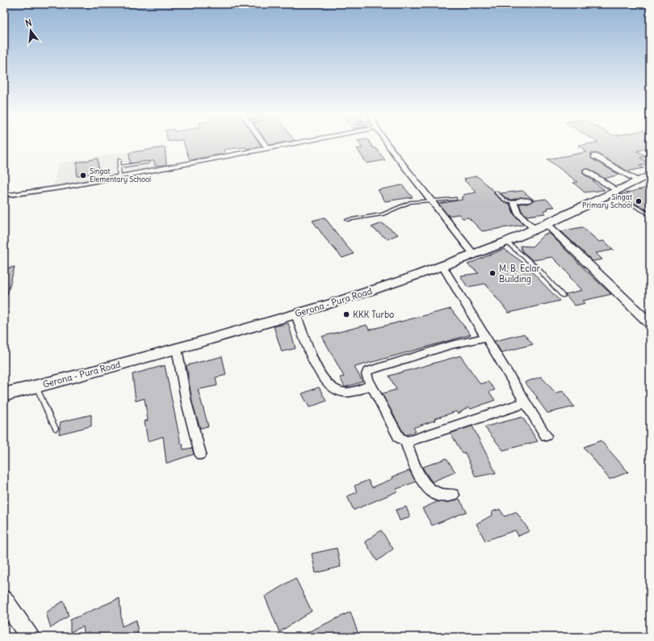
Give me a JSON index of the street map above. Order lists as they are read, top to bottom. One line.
{"streets":{"main road":["Gerona - Pura Road"]},"places":["Singat Elementary School","Singat Primary School","M. B. Eclar Building","KKK Turbo"],"north":"top"}
